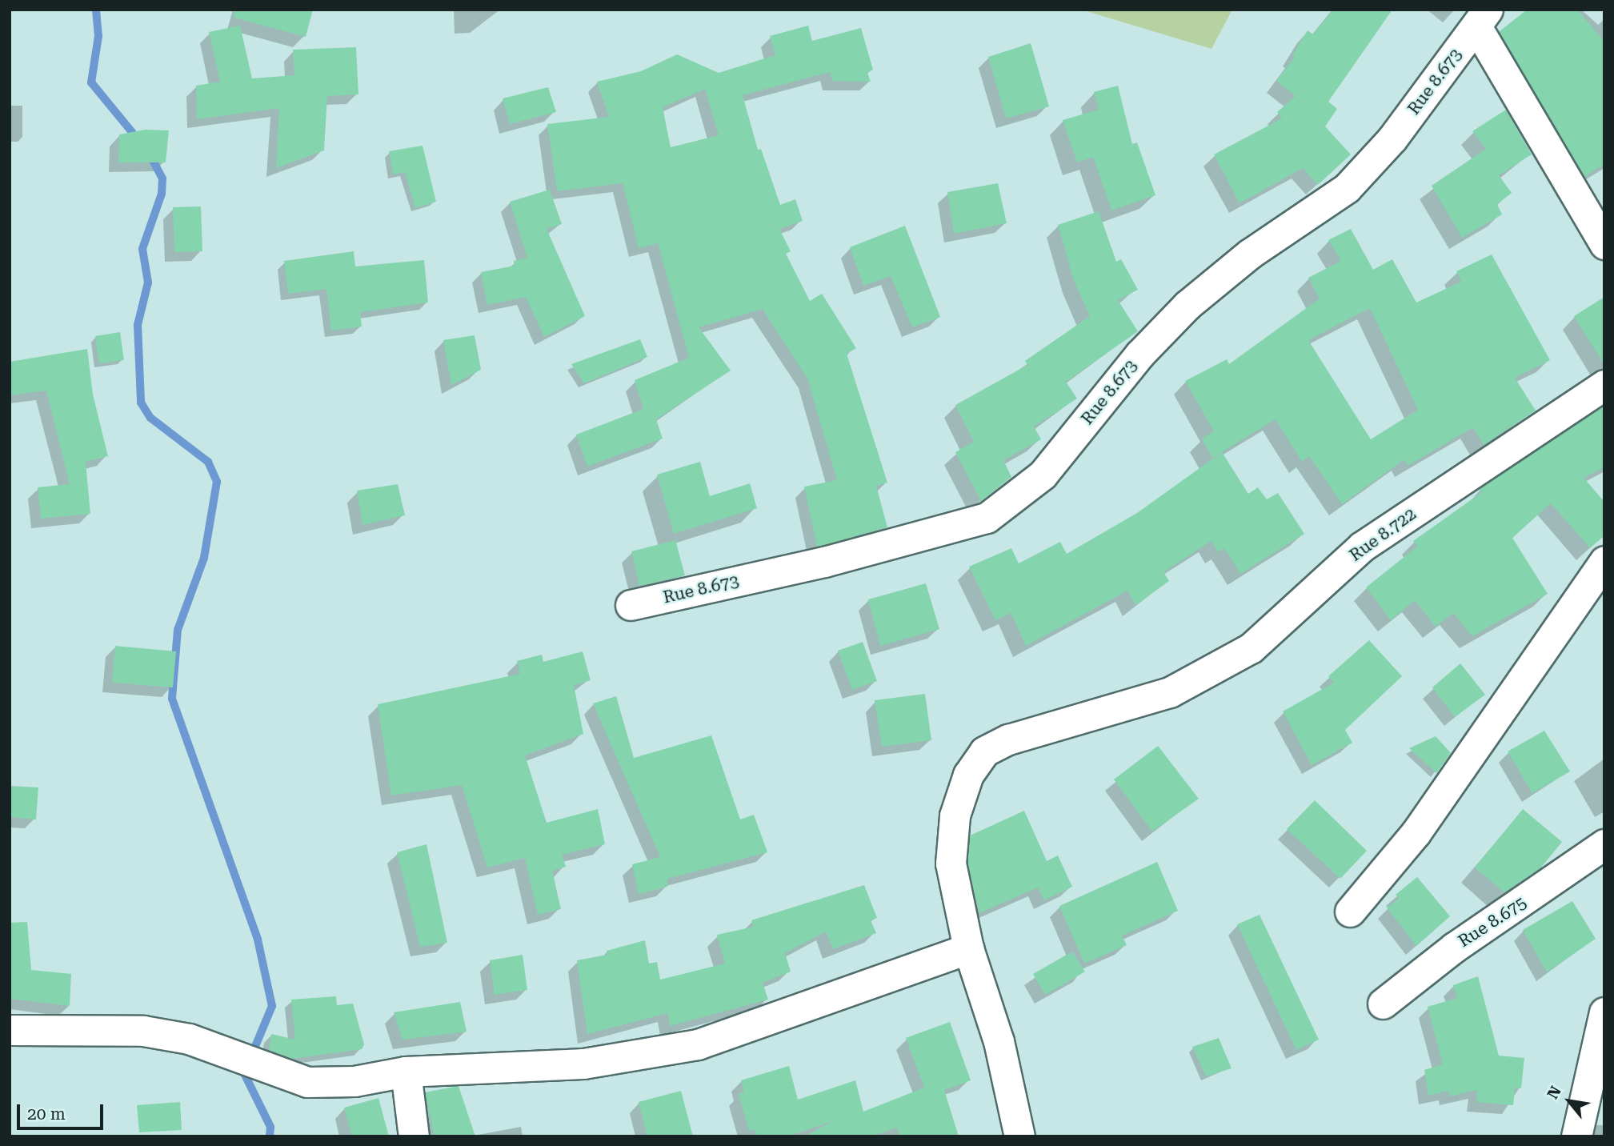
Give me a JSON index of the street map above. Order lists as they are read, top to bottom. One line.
{"streets":{"street":["Rue 8.673","Rue 8.722","Rue 8.675"]},"scale_bar":"20 m","north":"top left"}
